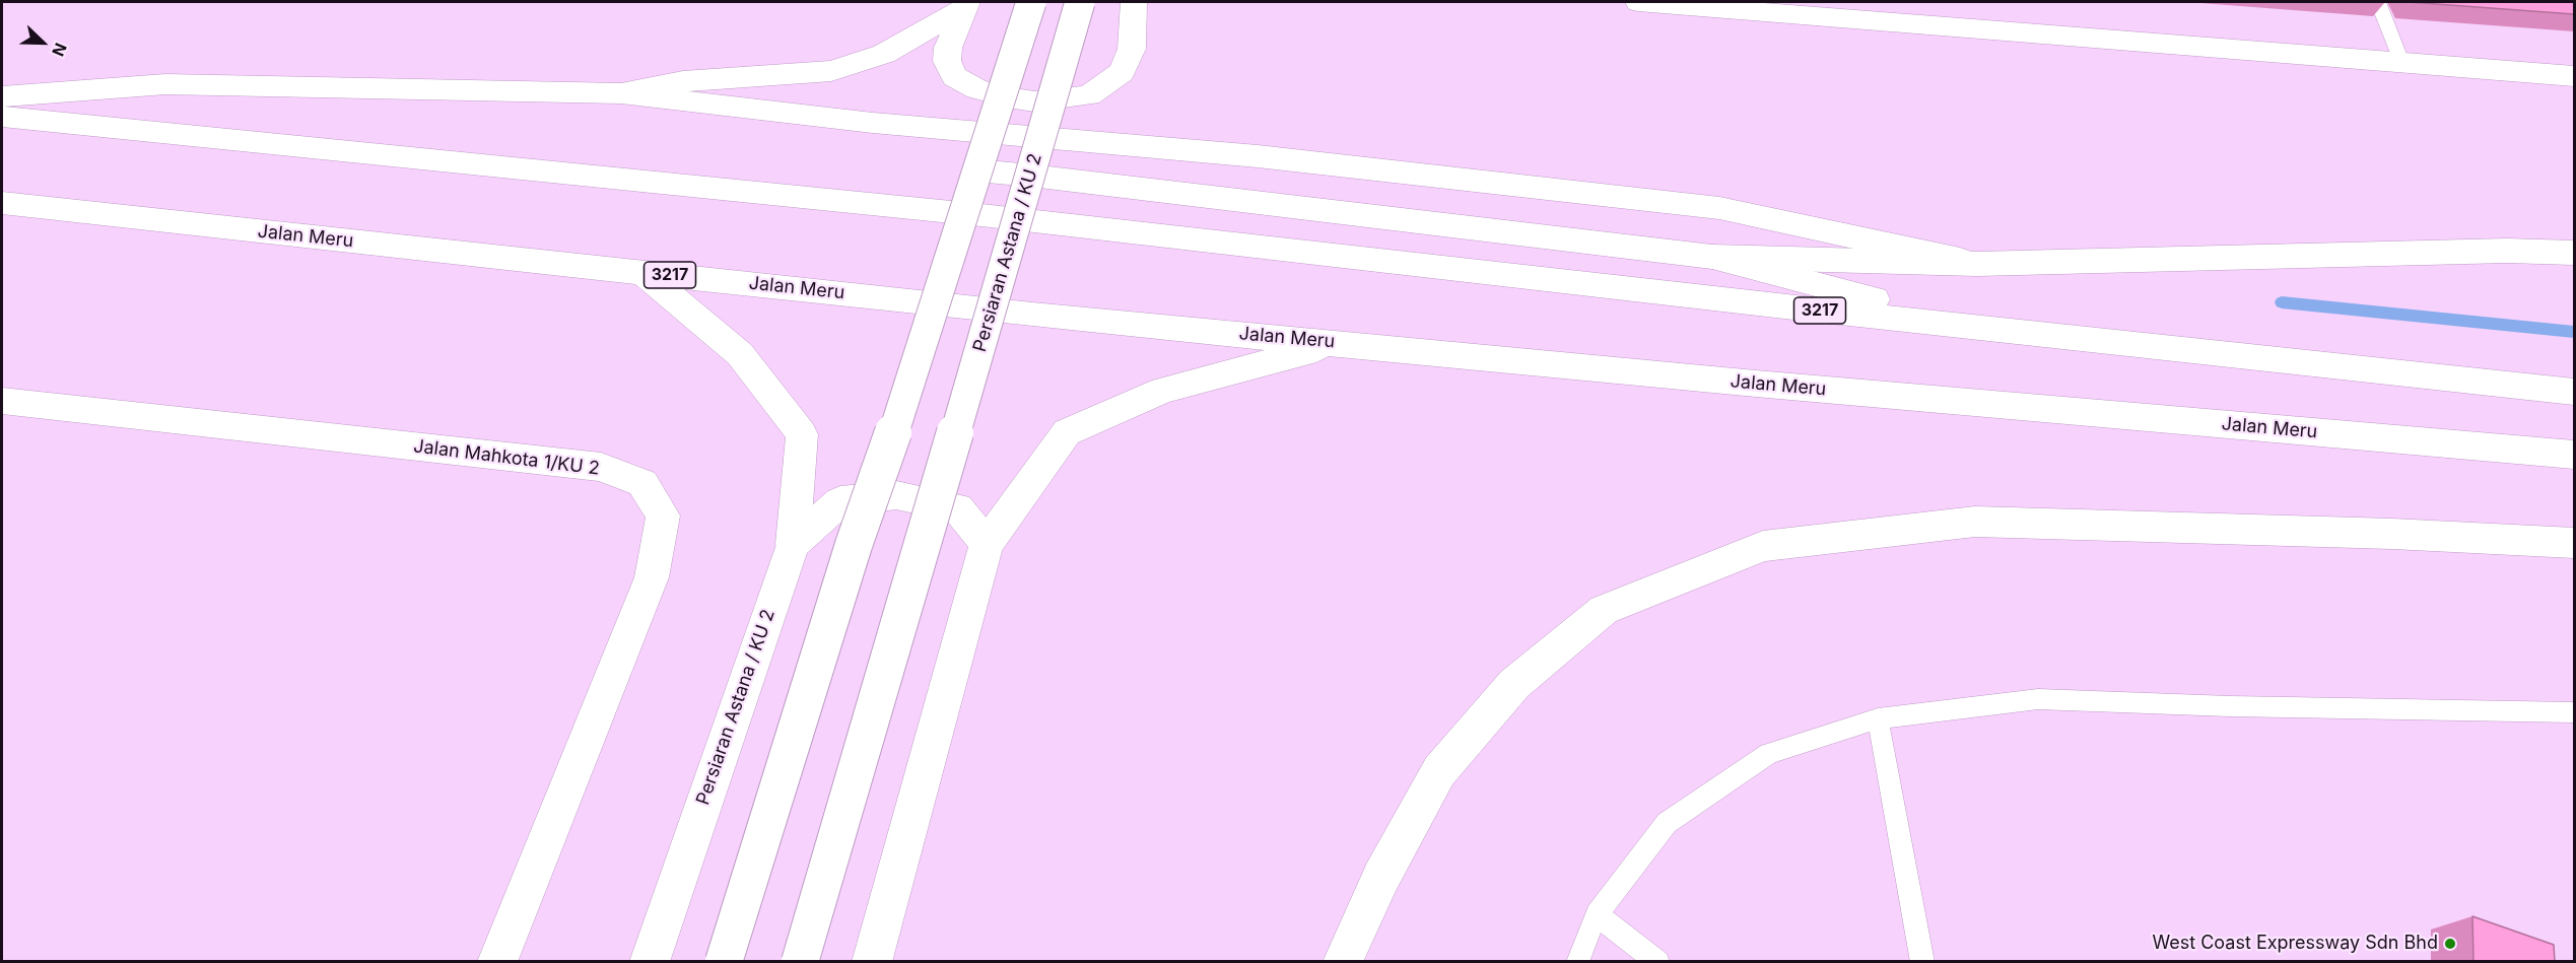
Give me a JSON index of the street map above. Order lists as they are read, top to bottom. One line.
{"streets":{"main road":["Jalan Meru","Persiaran Astana / KU 2","3217","Jalan Mahkota 1/KU 2"]},"crossings":[["Persiaran Astana / KU 2","3217"]],"places":["West Coast Expressway Sdn Bhd"],"north":"bottom right"}
